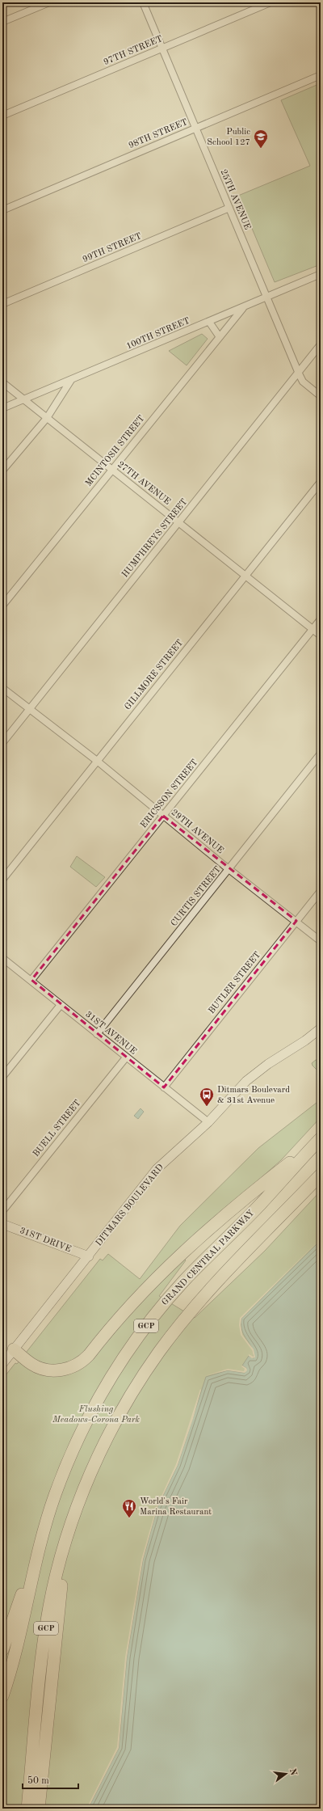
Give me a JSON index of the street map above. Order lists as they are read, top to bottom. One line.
{"streets":{"highway":["GRAND CENTRAL PARKWAY","GCP"],"street":["97TH STREET","98TH STREET","25TH AVENUE","99TH STREET","100TH STREET","MCINTOSH STREET","27TH AVENUE","HUMPHREYS STREET","GILLMORE STREET","ERICSSON STREET","29TH AVENUE","CURTIS STREET","BUTLER STREET","31ST AVENUE","BUELL STREET","DITMARS BOULEVARD","31ST DRIVE"]},"crossings":[["97TH STREET","25TH AVENUE"],["98TH STREET","25TH AVENUE"],["25TH AVENUE","99TH STREET"],["25TH AVENUE","100TH STREET"],["25TH AVENUE","HUMPHREYS STREET"],["100TH STREET","MCINTOSH STREET"],["100TH STREET","27TH AVENUE"],["MCINTOSH STREET","27TH AVENUE"],["27TH AVENUE","HUMPHREYS STREET"],["27TH AVENUE","GILLMORE STREET"],["27TH AVENUE","ERICSSON STREET"],["HUMPHREYS STREET","29TH AVENUE"],["GILLMORE STREET","29TH AVENUE"],["ERICSSON STREET","29TH AVENUE"],["ERICSSON STREET","31ST AVENUE"],["29TH AVENUE","CURTIS STREET"],["29TH AVENUE","BUTLER STREET"],["CURTIS STREET","31ST AVENUE"],["BUTLER STREET","31ST AVENUE"],["31ST AVENUE","BUELL STREET"],["31ST AVENUE","DITMARS BOULEVARD"],["DITMARS BOULEVARD","31ST DRIVE"]],"parks":["Flushing Meadows-Corona Park"],"places":{"school or university":["Public School 127"],"bus stop":["Ditmars Boulevard & 31st Avenue"],"restaurant":["World's Fair Marina Restaurant"]},"scale_bar":"50 m","north":"right"}
